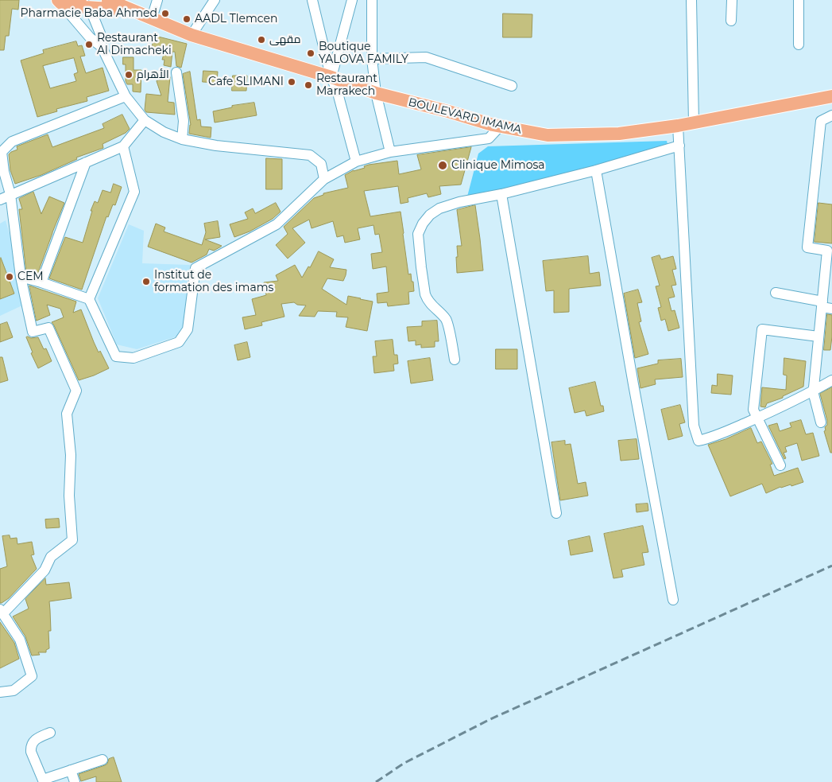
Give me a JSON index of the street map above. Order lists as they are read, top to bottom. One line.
{"streets":{"main road":["BOULEVARD IMAMA"]},"places":["Pharmacie Baba Ahmed","AADL Tlemcen","مقهى","Restaurant Al Dimacheki","Boutique YALOVA FAMILY","الأهرام","Cafe SLIMANI","Restaurant Marrakech","Clinique Mimosa","CEM","Institut de formation des imams"]}
